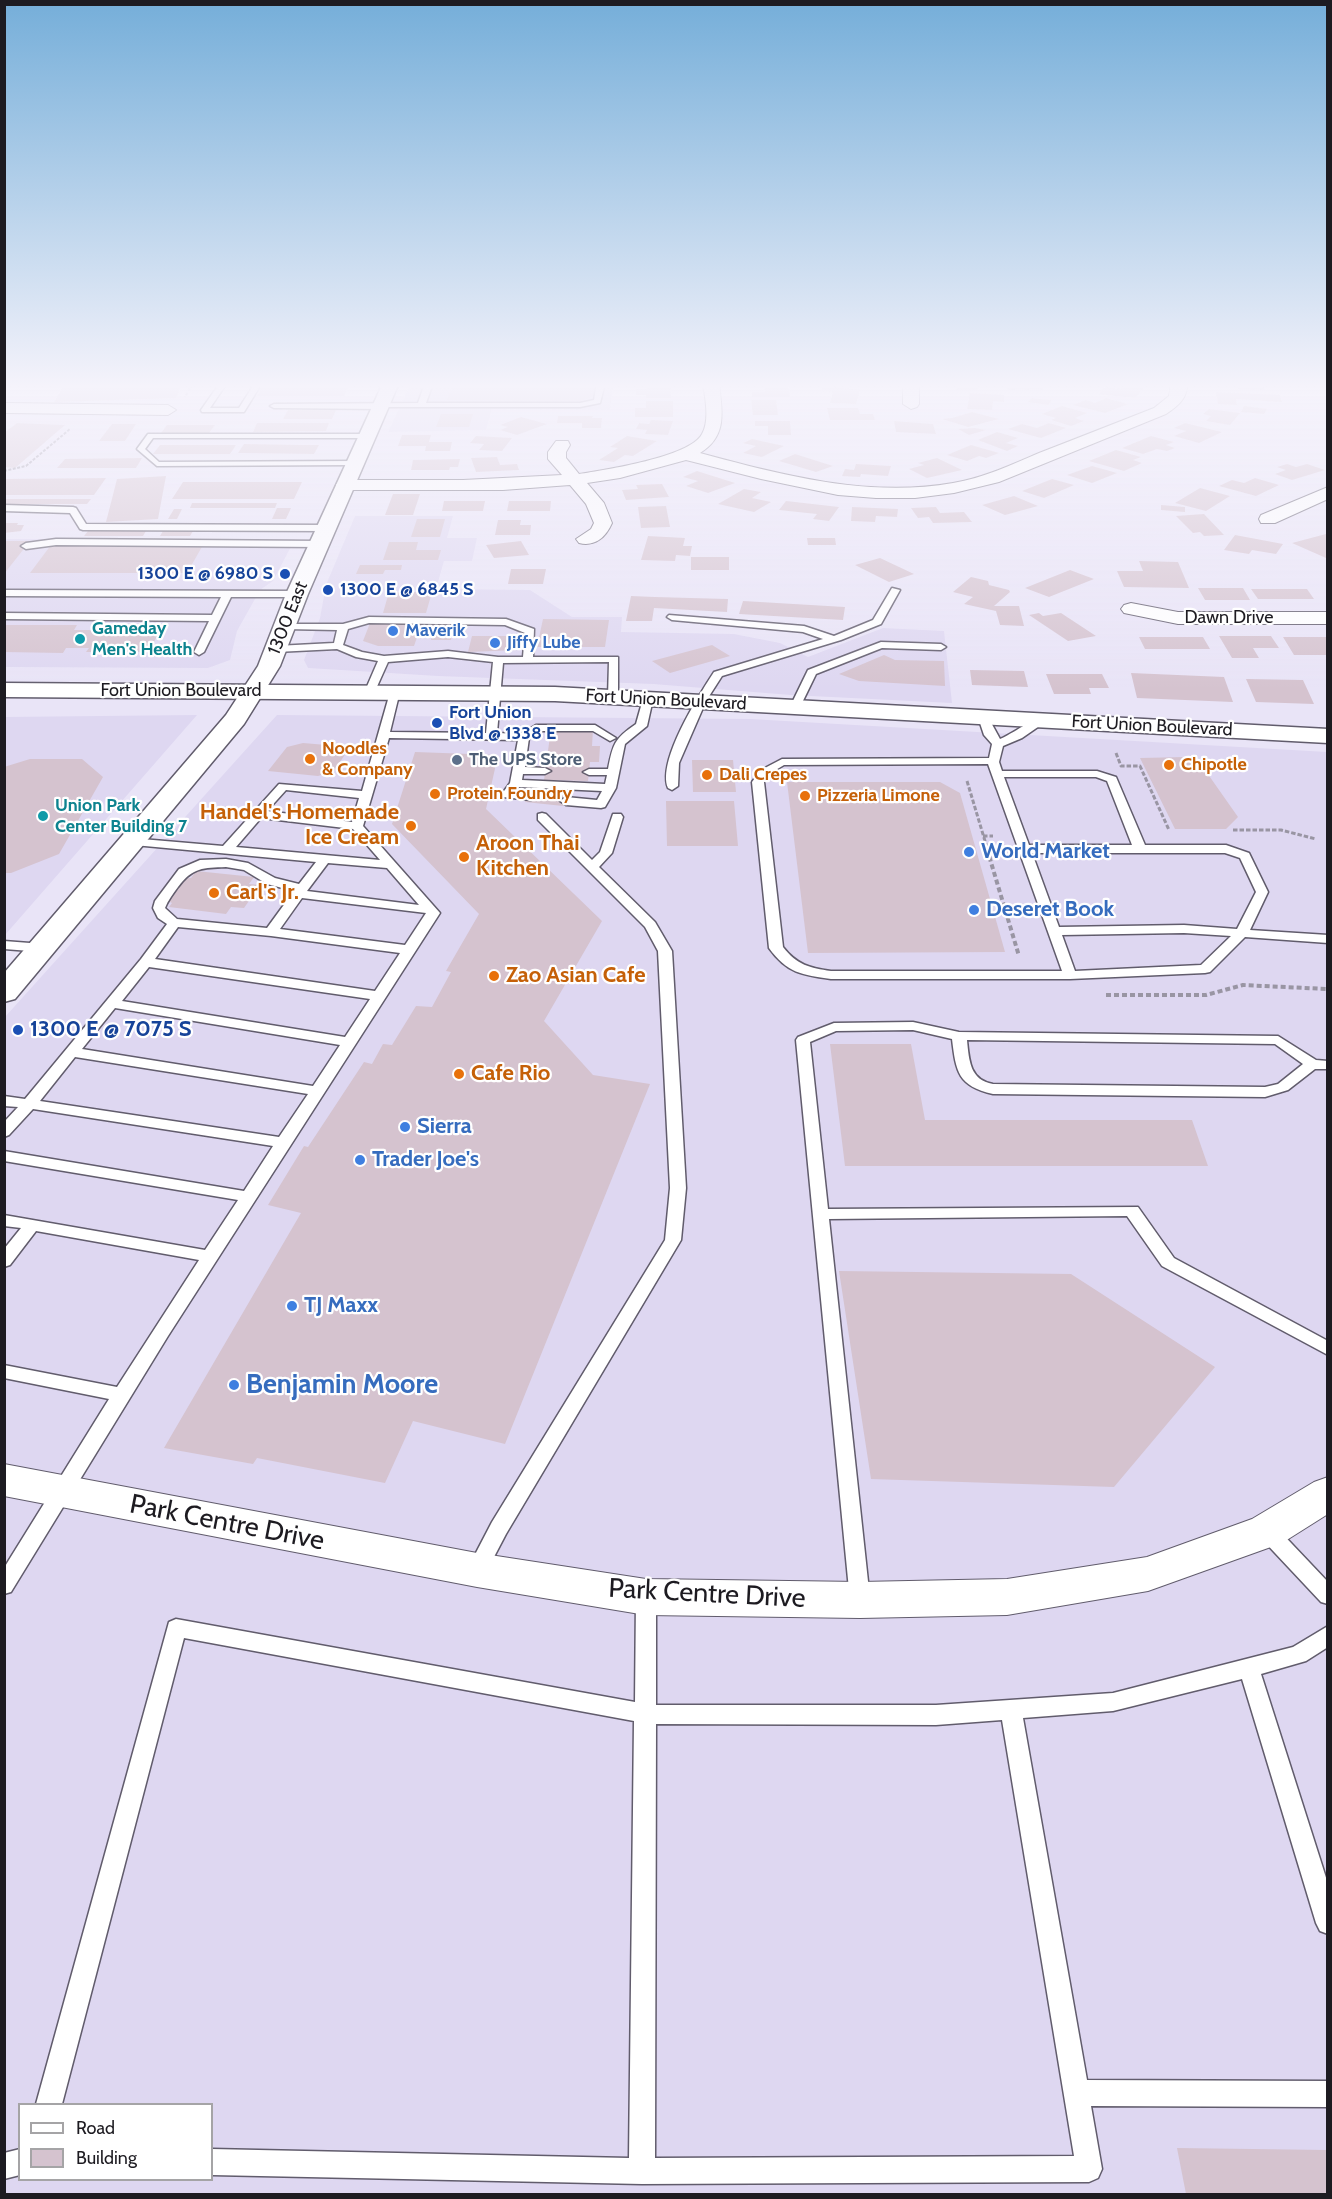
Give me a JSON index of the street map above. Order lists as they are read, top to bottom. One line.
{"streets":{"main road":["1300 East","Fort Union Boulevard"],"street":["Dawn Drive","Park Centre Drive"]},"crossings":[["1300 East","Fort Union Boulevard"]],"places":["1300 E @ 6980 S","1300 E @ 6845 S","Maverik","Gameday Men's Health","Jiffy Lube","Fort Union Blvd @ 1338 E","Noodles & Company","The UPS Store","Chipotle","Dali Crepes","Protein Foundry","Pizzeria Limone","Union Park Center Building 7","Handel's Homemade Ice Cream","World Market","Aroon Thai Kitchen","Carl's Jr.","Deseret Book","Zao Asian Cafe","1300 E @ 7075 S","Cafe Rio","Sierra","Trader Joe's","TJ Maxx","Benjamin Moore"],"legend":["Road","Building"]}
